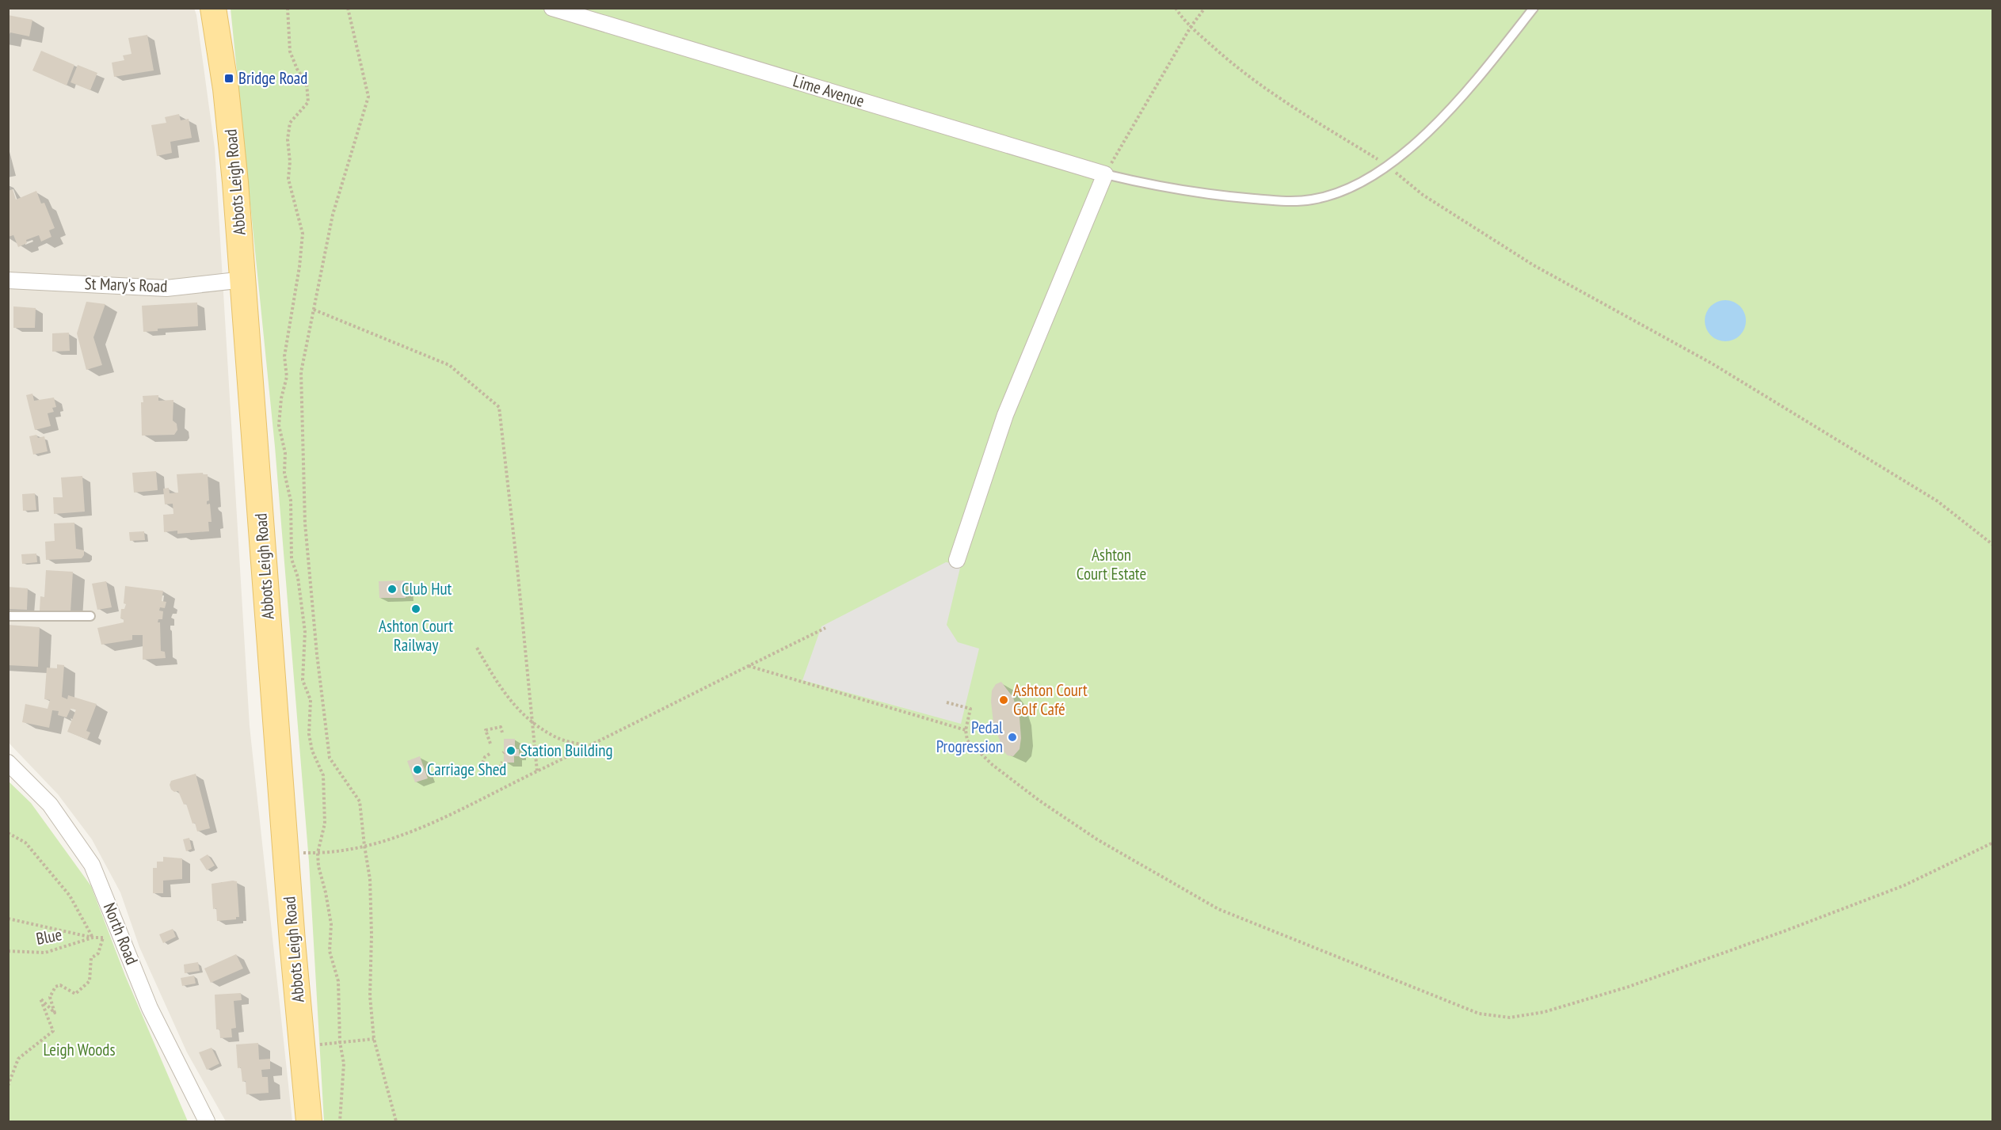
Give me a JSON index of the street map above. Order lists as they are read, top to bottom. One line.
{"streets":{"main road":["Abbots Leigh Road"],"street":["Lime Avenue","St Mary's Road","North Road"],"path":["Blue"]},"crossings":[["Abbots Leigh Road","St Mary's Road"]],"parks":["Ashton Court Estate","Leigh Woods"],"places":{"transit":["Bridge Road"],"other":["Club Hut","Ashton Court Railway","Ashton Court Golf Café","Pedal Progression","Station Building","Carriage Shed"]}}
